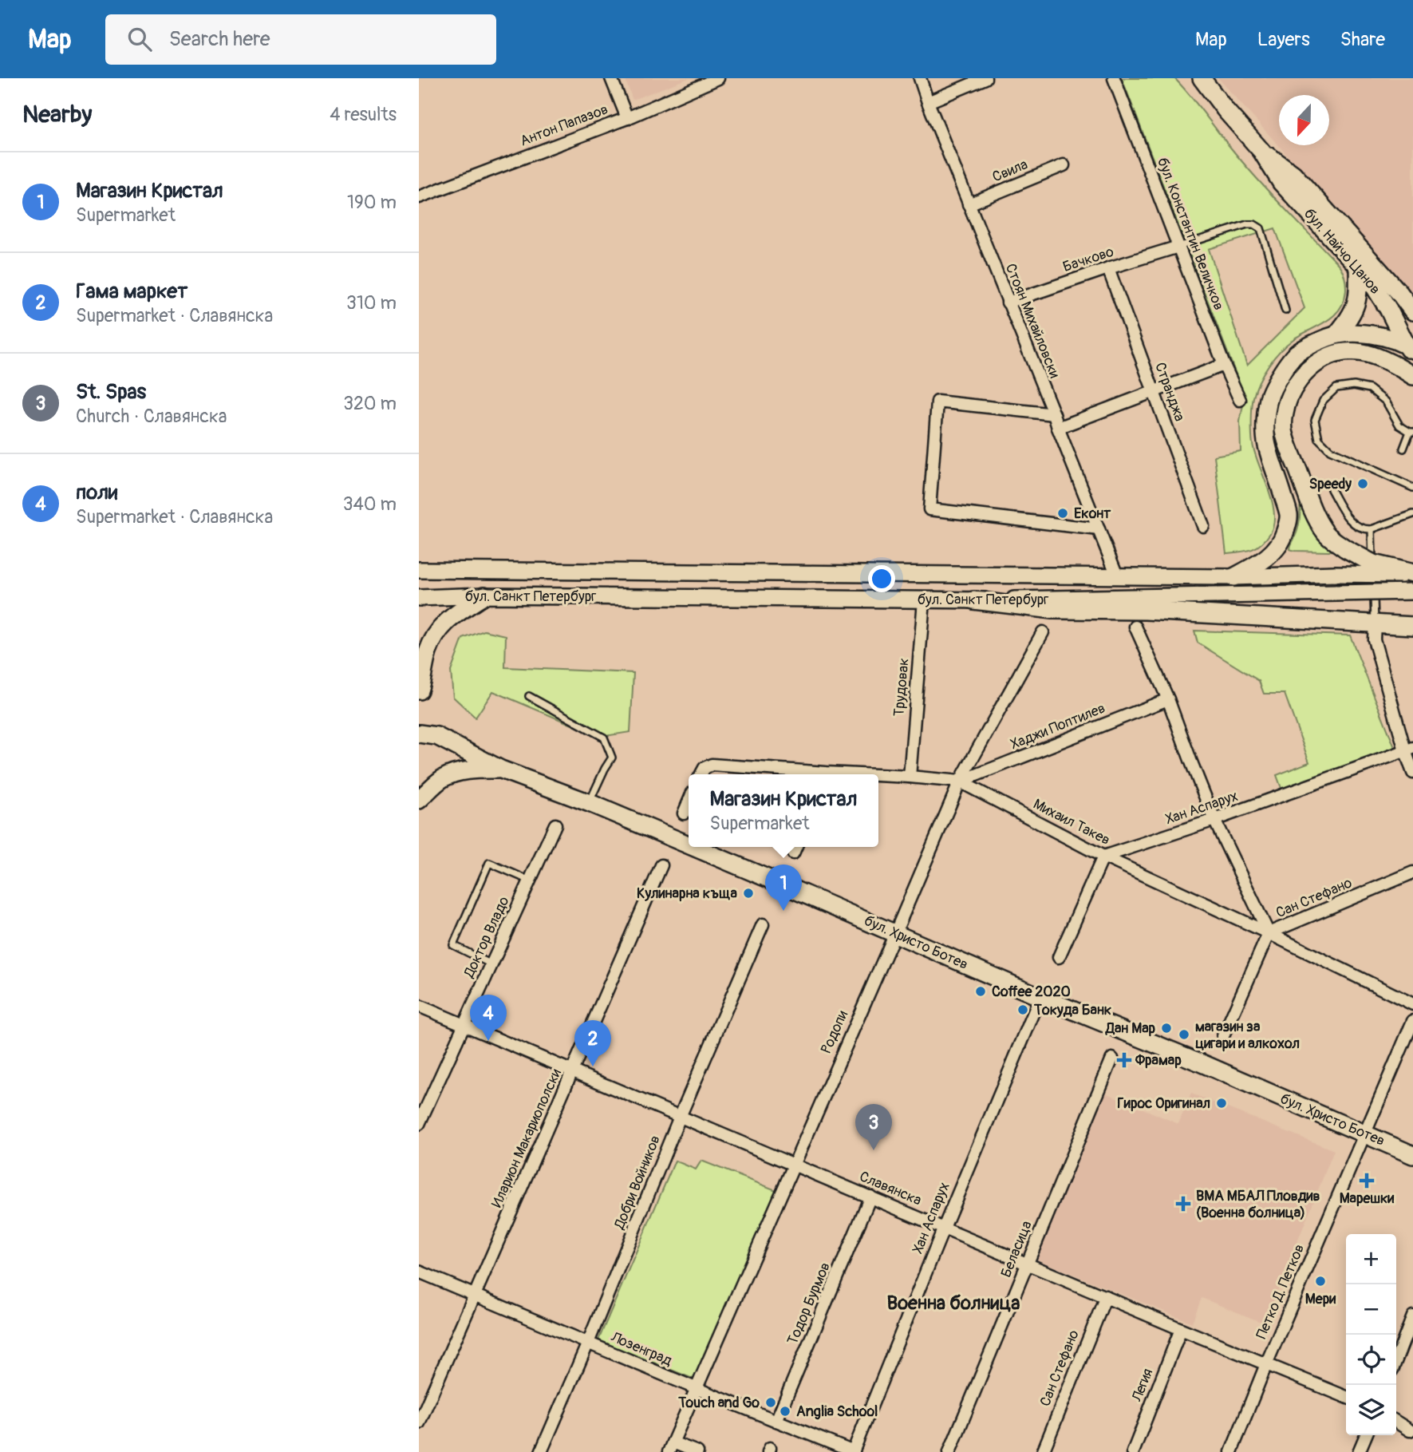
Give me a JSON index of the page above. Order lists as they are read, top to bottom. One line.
{"streets":{"main road":["бул. Найчо Цанов","бул. Санкт Петербург","бул. Христо Ботев"],"street":["Антон Папазов","Свила","бул. Константин Величков","Бачково","Стоян Михайловски","Странджа","Трудовак","Хаджи Поптилев","Хан Аспарух","Михаил Такев","Сан Стефано","Доктор Владо","Родопи","Иларион Макариополски","Добри Войников","Славянска","Беласица","Петко Д. Петков","Тодор Бурмов","Лозенград","Легия"]},"crossings":[["Свила","Стоян Михайловски"],["бул. Константин Величков","Бачково"],["Бачково","Стоян Михайловски"],["Бачково","Странджа"],["Стоян Михайловски","бул. Санкт Петербург"],["бул. Санкт Петербург","Трудовак"],["Трудовак","Михаил Такев"],["Хаджи Поптилев","Михаил Такев"],["Хаджи Поптилев","Родопи"],["Хан Аспарух","Михаил Такев"],["Хан Аспарух","бул. Христо Ботев"],["Хан Аспарух","Славянска"],["Хан Аспарух","Лозенград"],["Михаил Такев","Сан Стефано"],["Михаил Такев","Родопи"],["Сан Стефано","Славянска"],["Доктор Владо","Славянска"],["бул. Христо Ботев","Родопи"],["бул. Христо Ботев","Петко Д. Петков"],["Родопи","Славянска"],["Родопи","Лозенград"],["Иларион Макариополски","Славянска"],["Иларион Макариополски","Лозенград"],["Добри Войников","Славянска"],["Добри Войников","Лозенград"],["Славянска","Беласица"],["Славянска","Петко Д. Петков"],["Славянска","Тодор Бурмов"],["Славянска","Легия"],["Тодор Бурмов","Лозенград"]],"districts":["Военна болница"],"places":{"other":["Speedy","Еконт","Кулинарна къща","Coffee 2020","Токуда Банк","Дан Мар","магазин за цигари и алкохол","Гирос Оригинал","Мери","Touch and Go","Anglia School"],"health":["Фрамар","Марешки","ВМА МБАЛ Пловдив (Военна болница)"]},"north":"bottom","page":{"header":"Map","search":"Search here","nav":["Map","Layers","Share"],"heading":["Nearby","4 results"],"list":[{"mark":"1","name":"Магазин Кристал","note":"Supermarket","value":"190 m"},{"mark":"2","name":"Гама маркет","note":"Supermarket · Славянска","value":"310 m"},{"mark":"3","name":"St. Spas","note":"Church · Славянска","value":"320 m"},{"mark":"4","name":"поли","note":"Supermarket · Славянска","value":"340 m"}],"popup":["Магазин Кристал","Supermarket"],"pins":["1","4","2","3"],"map_buttons":["+","−"]}}
